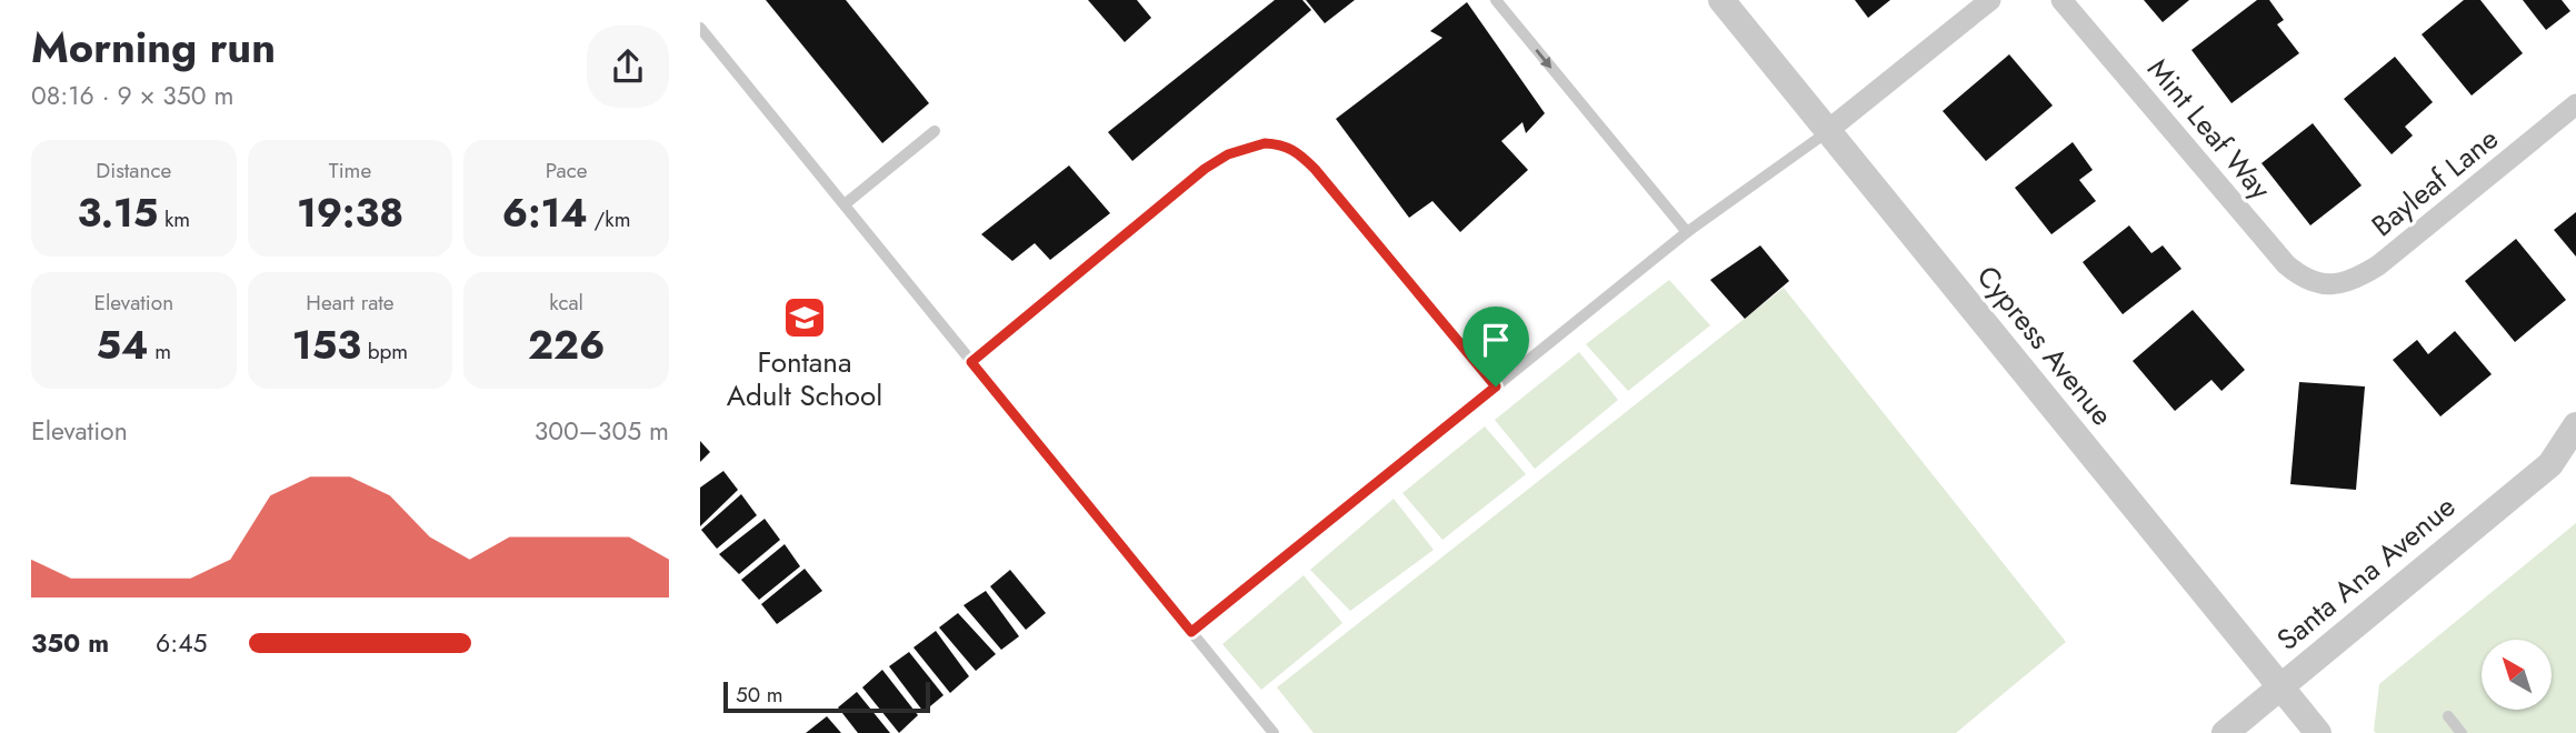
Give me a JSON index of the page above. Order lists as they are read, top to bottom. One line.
{"streets":{"street":["Mint Leaf Way","Bayleaf Lane","Cypress Avenue","Santa Ana Avenue"]},"crossings":[["Mint Leaf Way","Bayleaf Lane"],["Cypress Avenue","Santa Ana Avenue"]],"places":{"school or university":["Fontana Adult School"]},"scale_bar":"50 m","north":"top left","page":{"heading":["Morning run","08:16 · 9 × 350 m"],"stats":[["Distance","3.15 km"],["Time","19:38"],["Pace","6:14 /km"],["Elevation","54 m"],["Heart rate","153 bpm"],["kcal","226"]],"chart":["Elevation","300–305 m"],"list":[{"name":"350 m","note":"6:45"}],"scale":"50 m"}}
